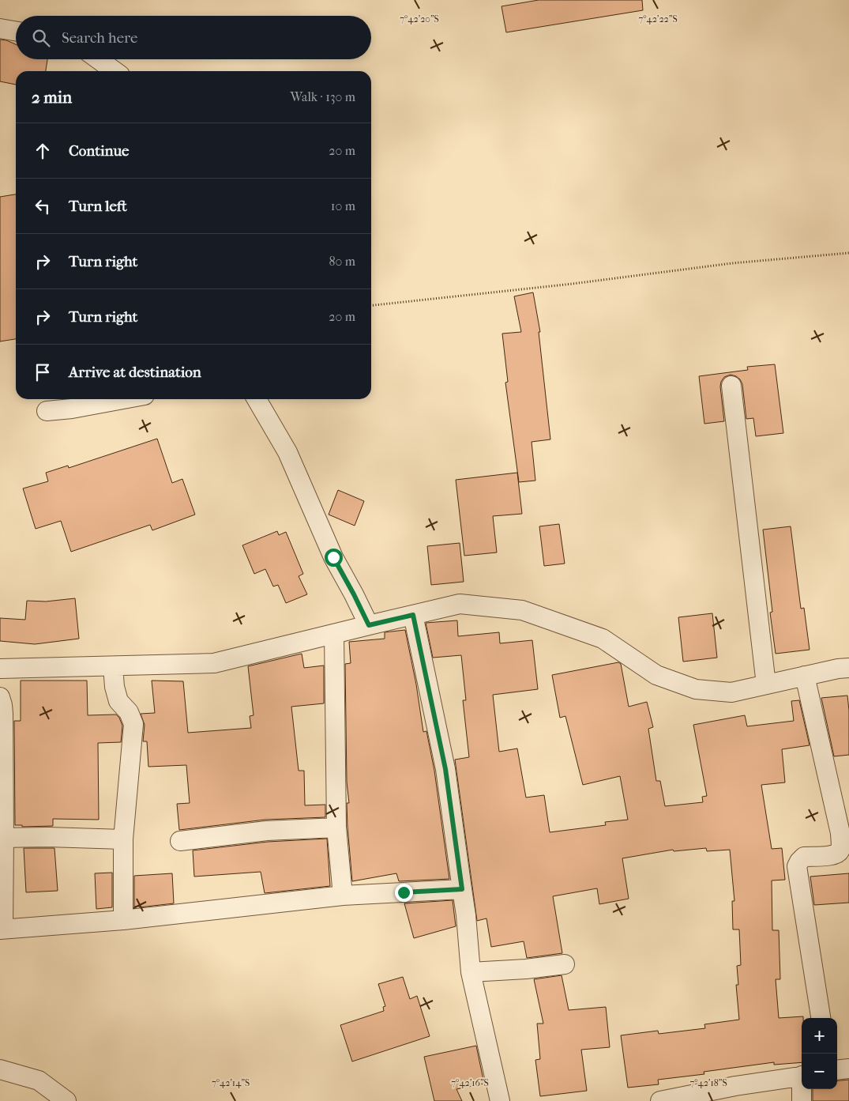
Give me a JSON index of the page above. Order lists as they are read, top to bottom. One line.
{"page":{"search":"Search here","heading":["2 min","Walk · 130 m"],"list":[["Continue","20 m"],["Turn left","10 m"],["Turn right","80 m"],["Turn right","20 m"],"Arrive at destination"],"map_buttons":["+","−"]},"coordinates":["7°42'20\"S","7°42'22\"S","7°42'14\"S","7°42'16\"S","7°42'18\"S"]}
